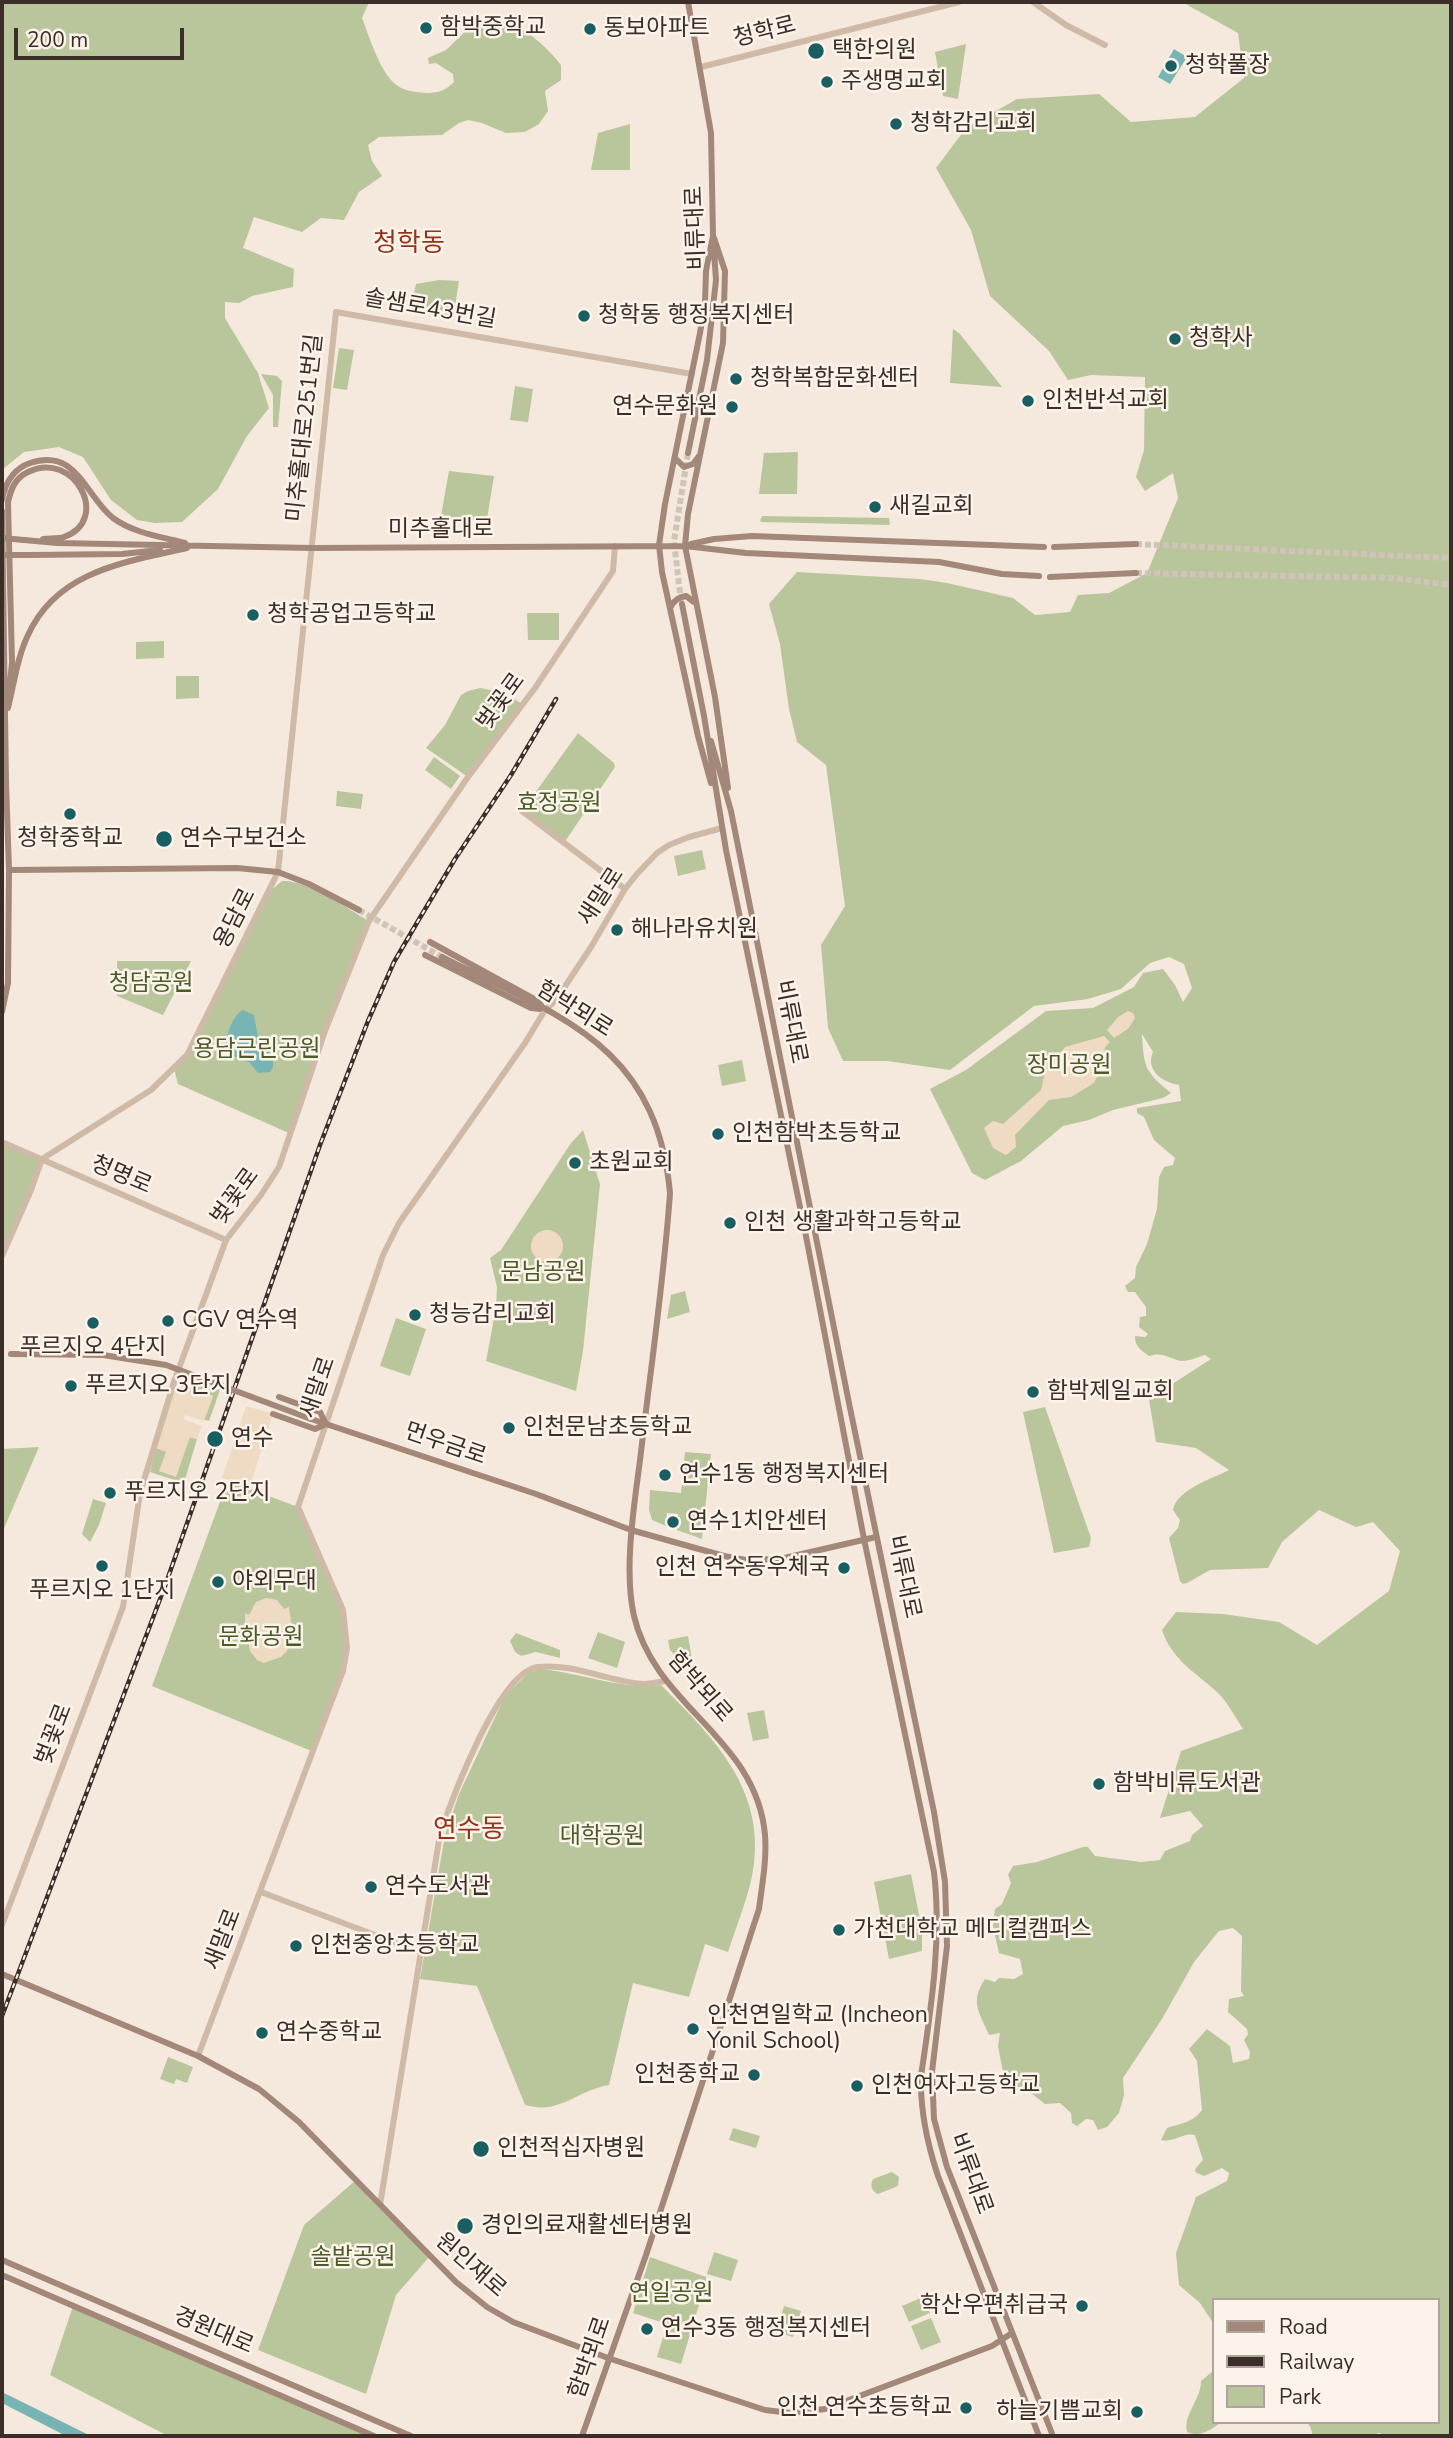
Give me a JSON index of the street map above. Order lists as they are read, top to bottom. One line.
{"streets":{"main road":["비류대로","미추홀대로","함박뫼로","먼우금로","원인재로","경원대로"],"street":["청학로","솔샘로43번길","미추홀대로251번길","벚꽃로","새말로","용담로","청명로"]},"crossings":[["청학로","비류대로"],["비류대로","새말로"],["비류대로","먼우금로"],["비류대로","원인재로"],["솔샘로43번길","미추홀대로251번길"],["미추홀대로251번길","미추홀대로"],["미추홀대로251번길","용담로"],["미추홀대로","벚꽃로"],["미추홀대로","용담로"],["벚꽃로","청명로"],["새말로","함박뫼로"],["새말로","먼우금로"],["새말로","원인재로"],["용담로","청명로"],["함박뫼로","먼우금로"],["함박뫼로","원인재로"]],"districts":["청학동","연수동"],"parks":["효정공원","청담공원","용담근린공원","장미공원","문남공원","문화공원","대학공원","솔밭공원","연일공원"],"places":["함박중학교","동보아파트","택한의원","청학풀장","주생명교회","청학감리교회","청학동 행정복지센터","청학사","청학복합문화센터","인천반석교회","연수문화원","새길교회","청학공업고등학교","청학중학교","연수구보건소","해나라유치원","인천함박초등학교","초원교회","인천 생활과학고등학교","청능감리교회","CGV 연수역","푸르지오 4단지","푸르지오 3단지","함박제일교회","인천문남초등학교","연수","연수1동 행정복지센터","푸르지오 2단지","연수1치안센터","푸르지오 1단지","인천 연수동우체국","야외무대","함박비류도서관","연수도서관","가천대학교 메디컬캠퍼스","인천중앙초등학교","인천연일학교 (Incheon Yonil School)","연수중학교","인천중학교","인천여자고등학교","인천적십자병원","경인의료재활센터병원","학산우편취급국","연수3동 행정복지센터","인천 연수초등학교","하늘기쁨교회"],"legend":["Road","Railway","Park"],"scale_bar":"200 m"}
